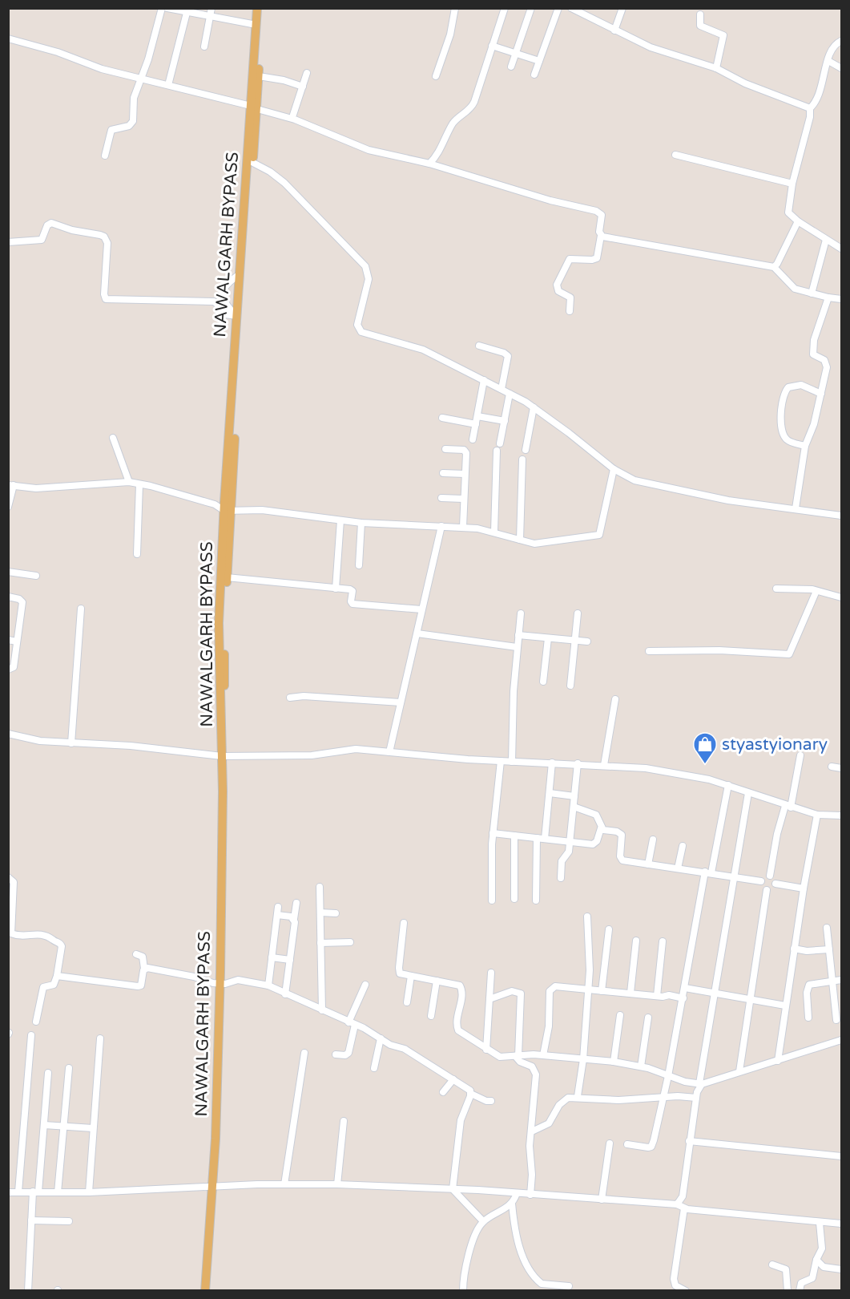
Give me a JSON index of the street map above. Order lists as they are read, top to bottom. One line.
{"streets":{"main road":["NAWALGARH BYPASS"]},"places":{"shop":["styastyionary"]}}
